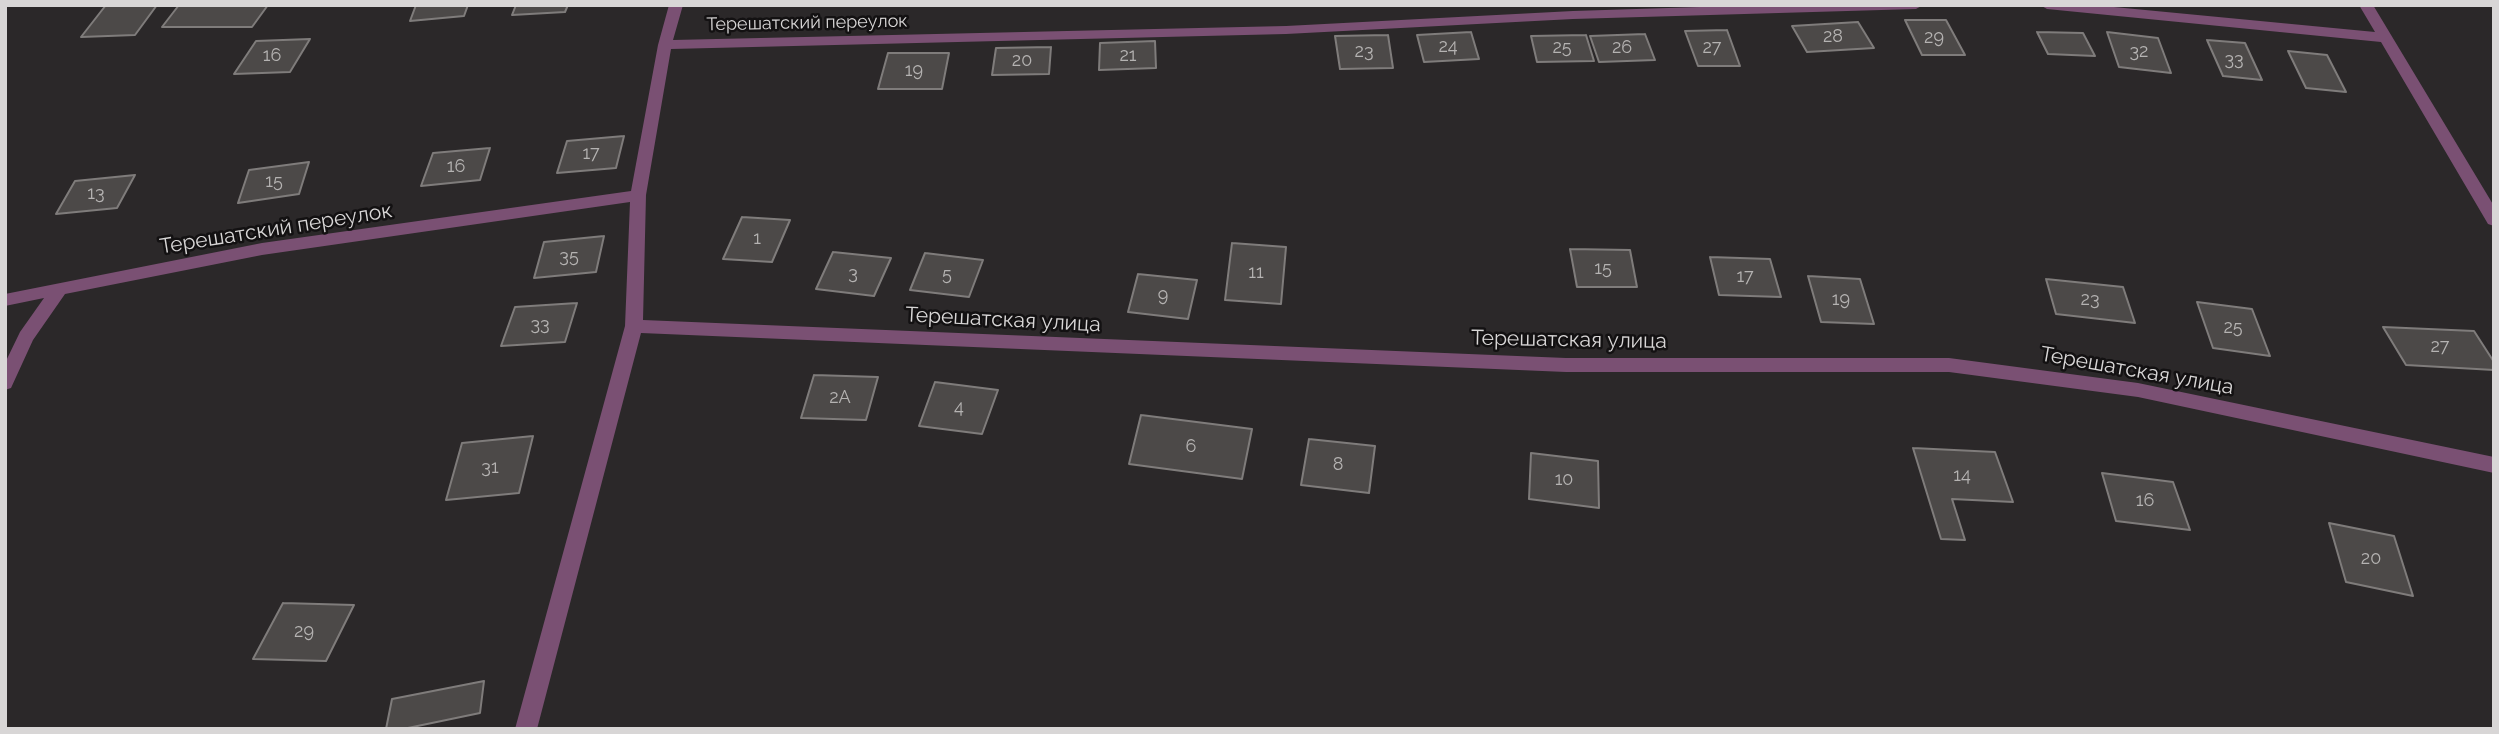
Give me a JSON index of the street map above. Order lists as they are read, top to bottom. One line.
{"streets":{"street":["Терешатский переулок","Терешатская улица"]},"house_numbers":["28","29","24","25","26","27","23","32","16","21","33","20","19","17","16","15","13","1","35","15","11","3","5","17","9","19","23","33","25","27","2А","4","6","8","31","14","10","16","20","29"]}
